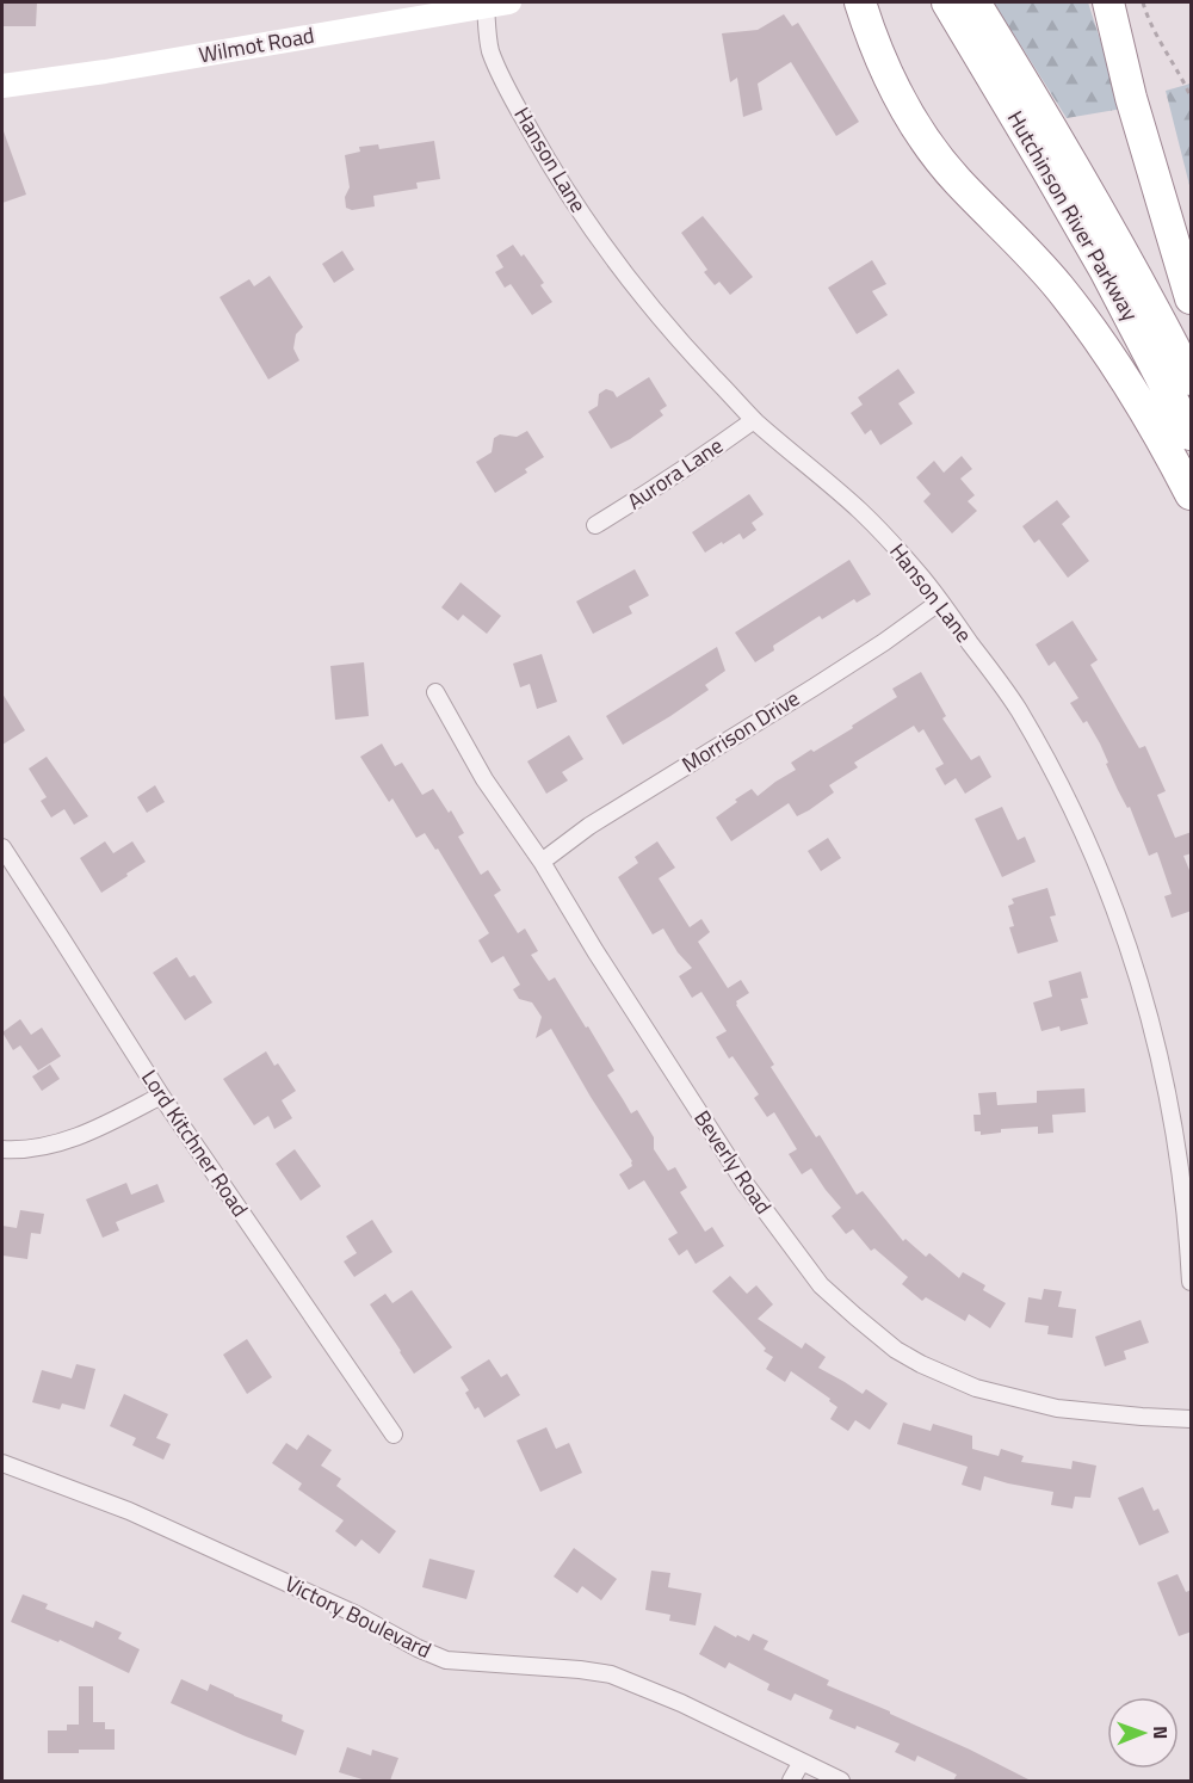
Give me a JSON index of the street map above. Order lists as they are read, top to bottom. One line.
{"streets":{"highway":["Hutchinson River Parkway"],"street":["Wilmot Road","Hanson Lane","Aurora Lane","Morrison Drive","Lord Kitchner Road","Beverly Road","Victory Boulevard"]},"crossings":[["Wilmot Road","Hanson Lane"],["Hanson Lane","Aurora Lane"],["Hanson Lane","Morrison Drive"],["Morrison Drive","Beverly Road"]],"north":"right"}
